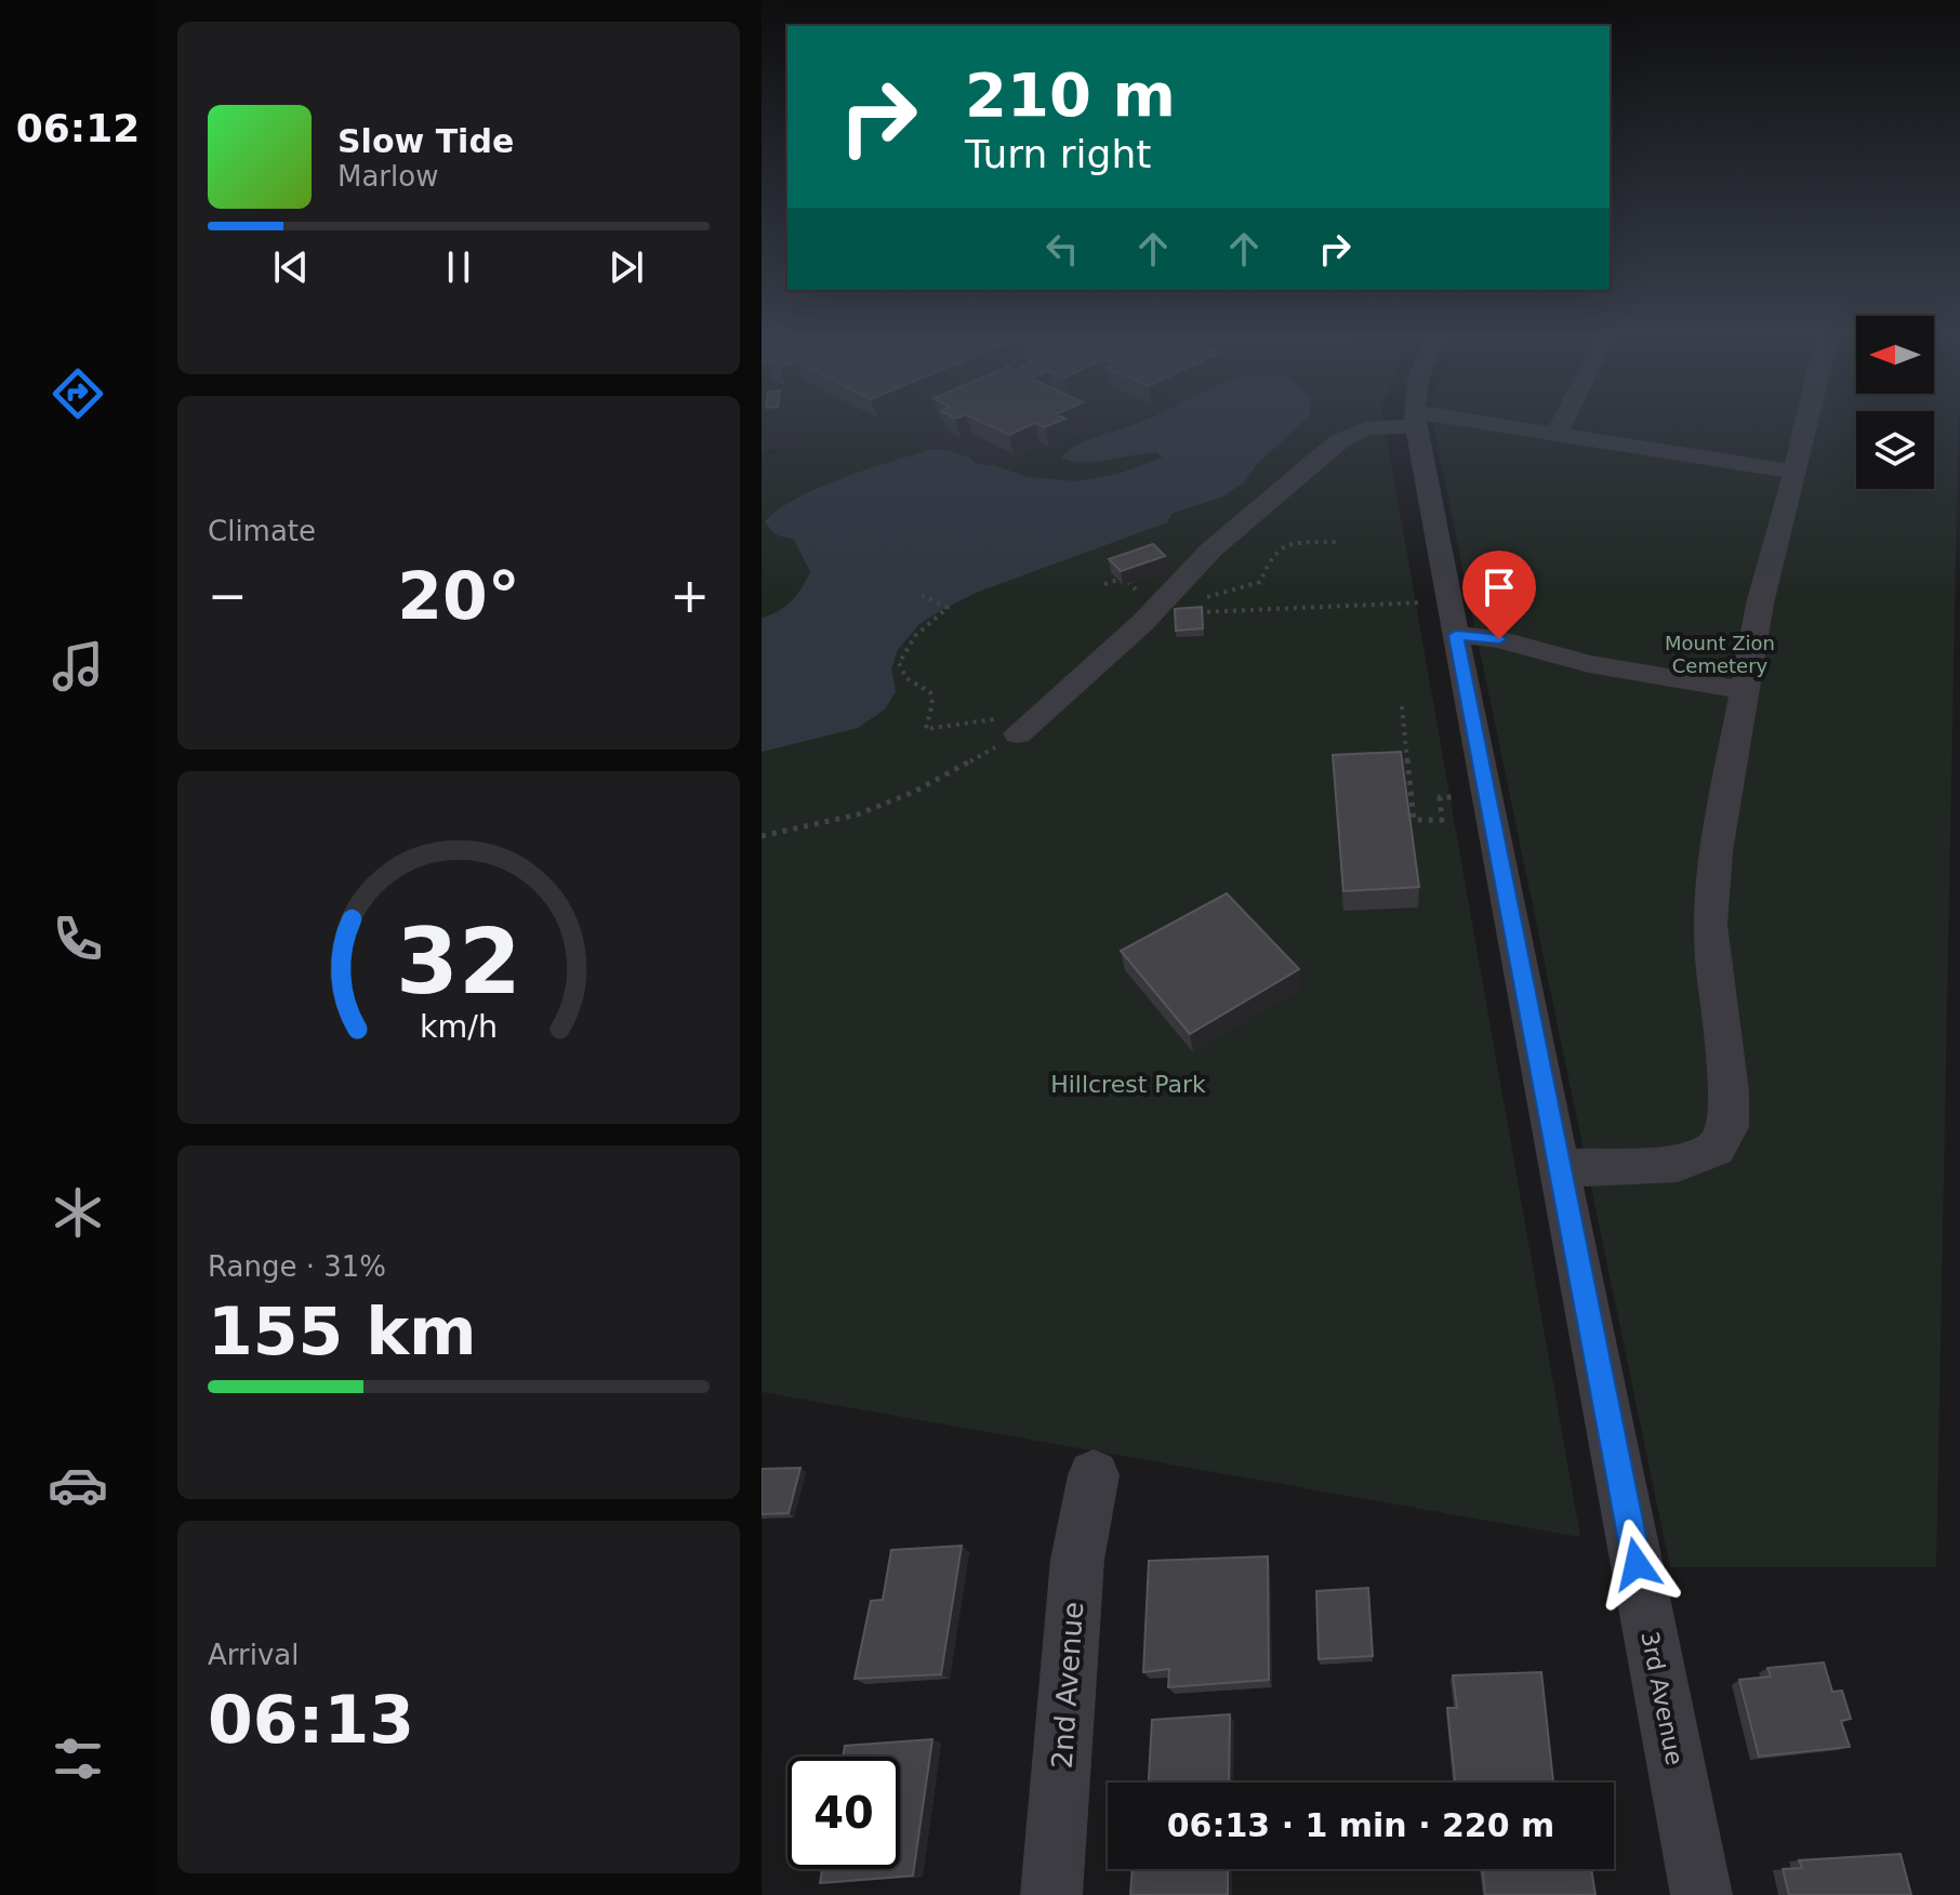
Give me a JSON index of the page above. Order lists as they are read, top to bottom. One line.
{"streets":{"street":["2nd Avenue","3rd Avenue"]},"parks":["Mount Zion Cemetery","Hillcrest Park"],"north":"left","page":{"tabs":"06:12","turn":["210 m","Turn right"],"song":["Slow Tide","Marlow"],"tile":["Climate",["Range · 31%","155 km"],["Arrival","06:13"]],"heat":["−","20°","+"],"limit":"40","trip":"06:13 · 1 min · 220 m","gauge":["32","km/h"]}}
